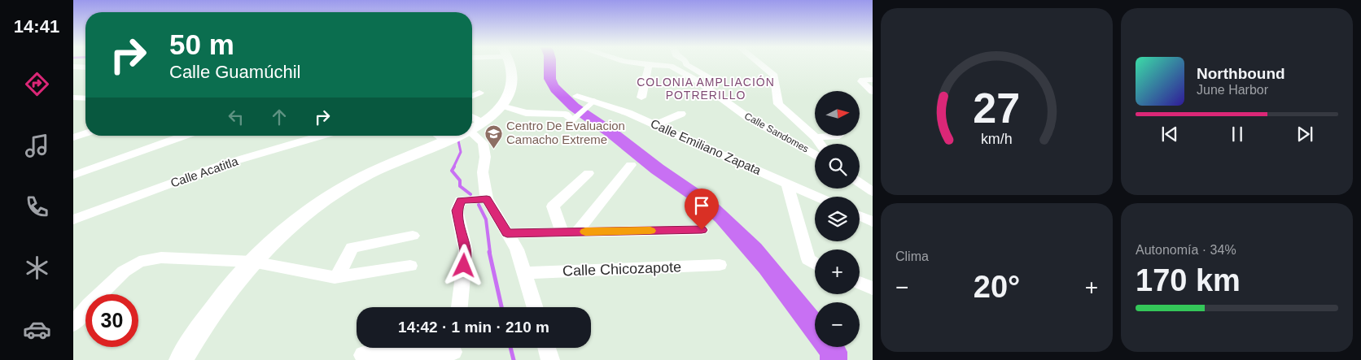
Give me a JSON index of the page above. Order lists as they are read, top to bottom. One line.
{"streets":{"street":["Calle Sandomes","Calle Emiliano Zapata","Calle Acatitla","Calle Chicozapote"]},"districts":["COLONIA AMPLIACIÓN POTRERILLO"],"places":{"school or university":["Centro De Evaluacion Camacho Extreme"]},"north":"right","page":{"tabs":"14:41","turn":["50 m","Calle Guamúchil"],"song":["Northbound","June Harbor"],"map_buttons":["+","−"],"tile":["Clima",["Autonomía · 34%","170 km"]],"heat":["−","20°","+"],"limit":"30","trip":"14:42 · 1 min · 210 m","gauge":["27","km/h"]}}
